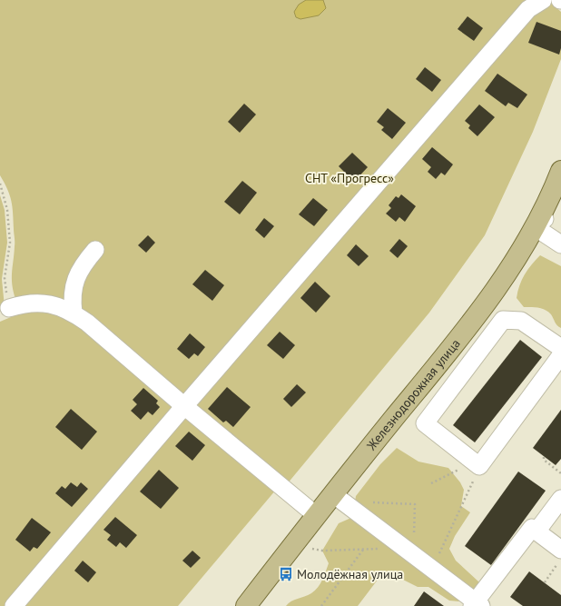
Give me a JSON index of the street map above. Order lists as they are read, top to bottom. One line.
{"streets":{"main road":["Железнодорожная улица"]},"parks":["СНТ «Прогресс»"],"places":{"bus stop":["Молодёжная улица"]}}
